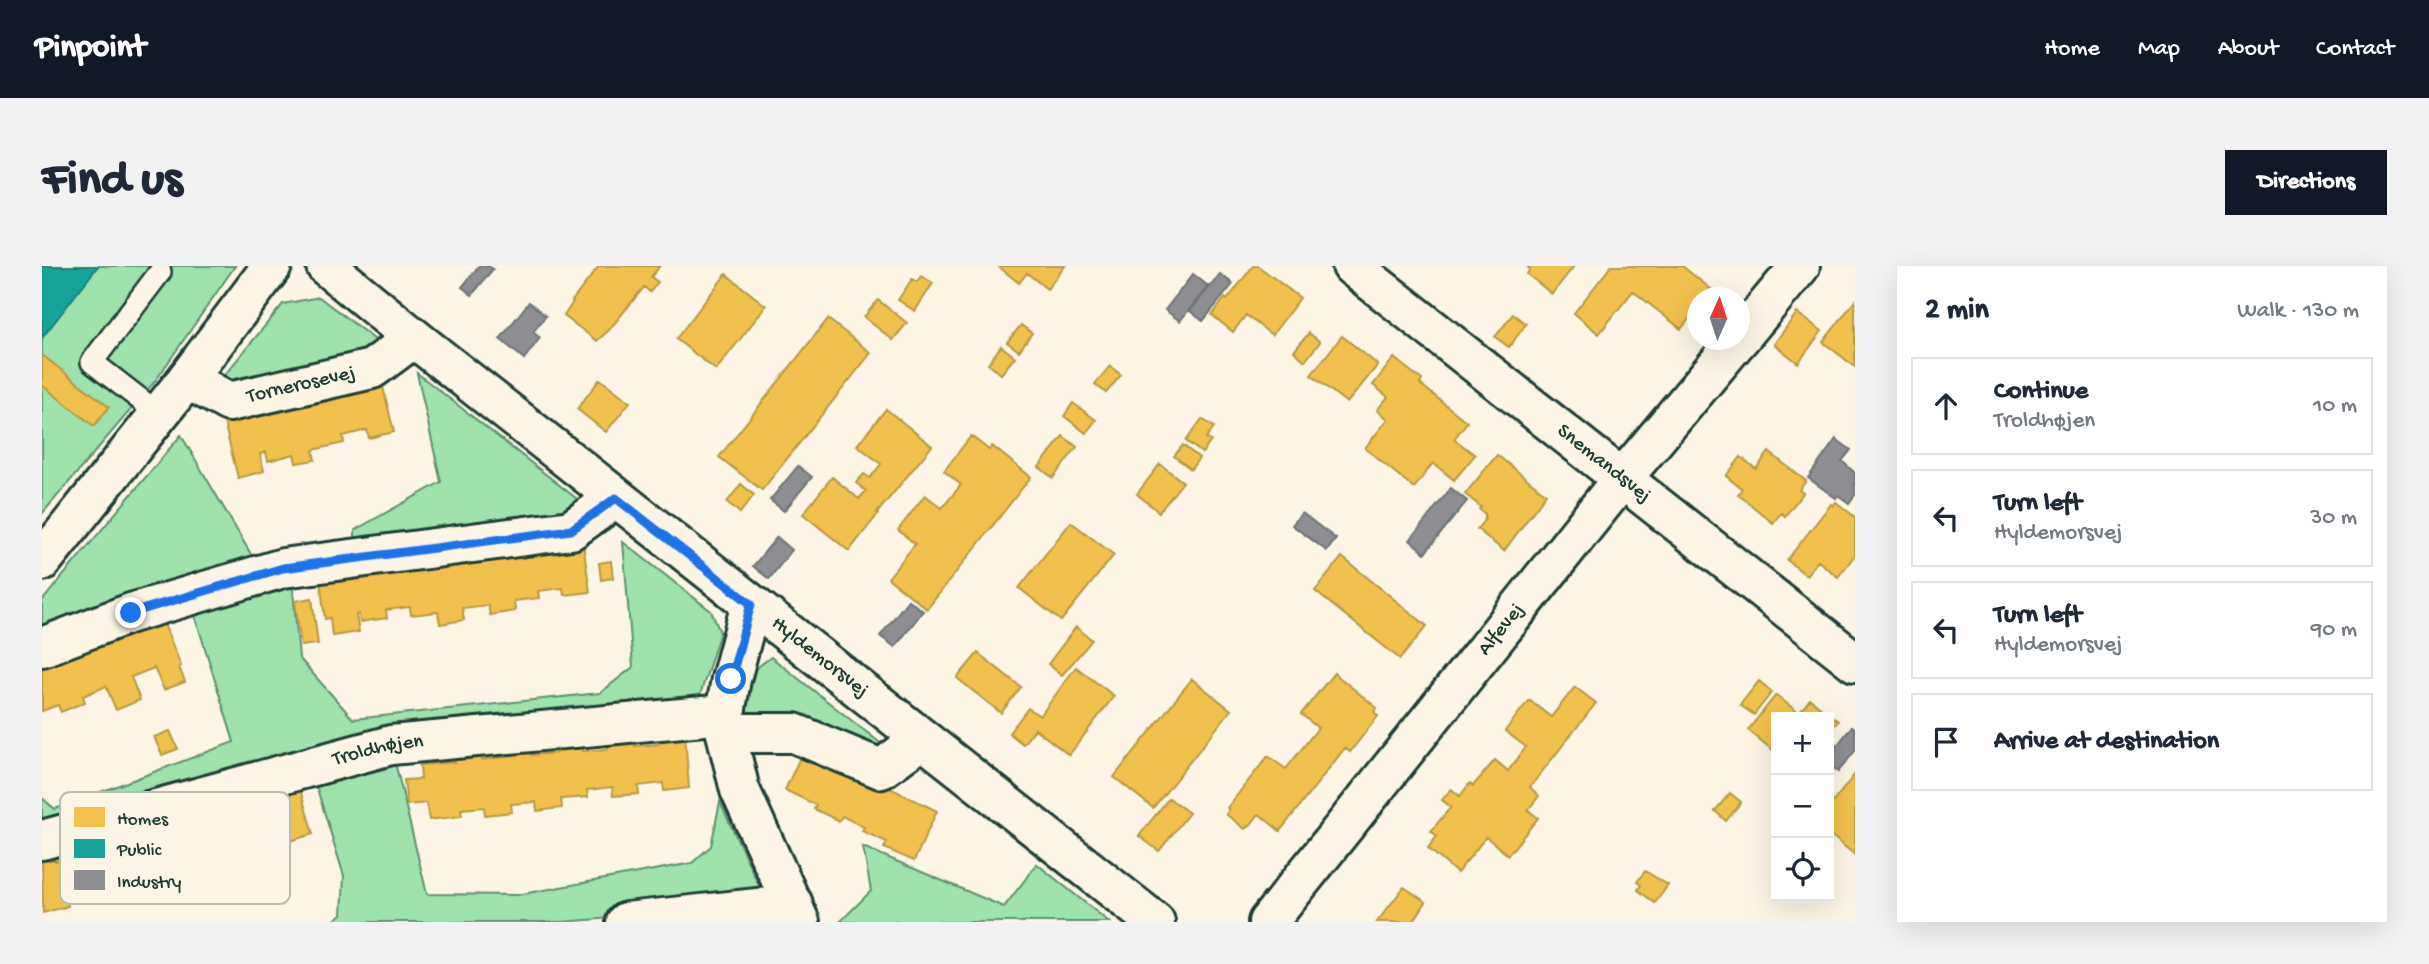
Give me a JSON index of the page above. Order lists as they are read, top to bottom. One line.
{"streets":{"street":["Tornerosevej","Snemandsvej","Alfevej","Hyldemorsvej","Troldhøjen"]},"crossings":[["Tornerosevej","Hyldemorsvej"],["Snemandsvej","Alfevej"]],"legend":["Homes","Public","Industry"],"north":"top","page":{"header":"Pinpoint","nav":["Home","Map","About","Contact"],"buttons":"Directions","title":"Find us","heading":["2 min","Walk · 130 m"],"list":[["Continue","Troldhøjen","10 m"],["Turn left","Hyldemorsvej","30 m"],["Turn left","Hyldemorsvej","90 m"],"Arrive at destination"],"map_buttons":["+","−"]}}
